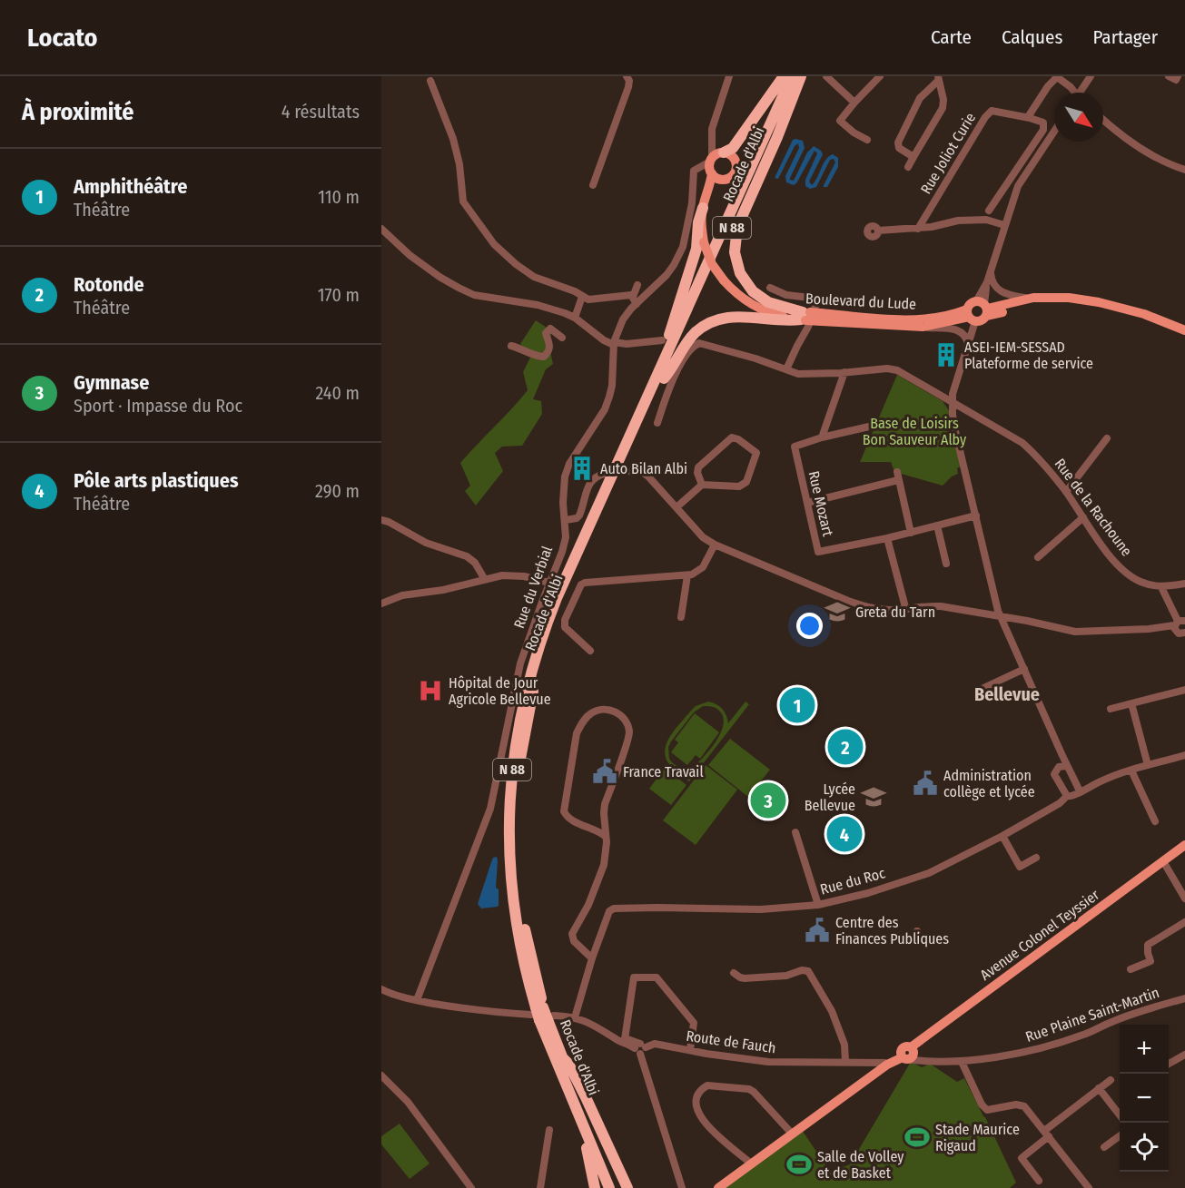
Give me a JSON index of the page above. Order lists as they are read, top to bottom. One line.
{"streets":{"highway":["Rocade d'Albi","N 88"],"main road":["Boulevard du Lude","Avenue Colonel Teyssier"],"street":["Rue Joliot Curie","Rue Mozart","Rue de la Rachoune","Rue du Verbial","Rue du Roc","Rue Plaine Saint-Martin","Route de Fauch"]},"crossings":[["Rocade d'Albi","Route de Fauch"],["Boulevard du Lude","Rue du Verbial"],["Rue du Verbial","Route de Fauch"],["Rue du Roc","Route de Fauch"],["Avenue Colonel Teyssier","Rue Plaine Saint-Martin"],["Avenue Colonel Teyssier","Route de Fauch"]],"districts":["Bellevue"],"parks":["Base de Loisirs Bon Sauveur Alby"],"places":{"building":["ASEI-IEM-SESSAD Plateforme de service","Auto Bilan Albi"],"school or university":["Greta du Tarn","Lycée Bellevue"],"hospital":["Hôpital de Jour Agricole Bellevue"],"public building":["France Travail","Administration collège et lycée","Centre des Finances Publiques"],"sports":["Stade Maurice Rigaud","Salle de Volley et de Basket"]},"north":"bottom right","page":{"header":"Locato","nav":["Carte","Calques","Partager"],"heading":["À proximité","4 résultats"],"list":[{"mark":"1","name":"Amphithéâtre","note":"Théâtre","value":"110 m"},{"mark":"2","name":"Rotonde","note":"Théâtre","value":"170 m"},{"mark":"3","name":"Gymnase","note":"Sport · Impasse du Roc","value":"240 m"},{"mark":"4","name":"Pôle arts plastiques","note":"Théâtre","value":"290 m"}],"pins":["1","2","3","4"],"map_buttons":["+","−"]}}
